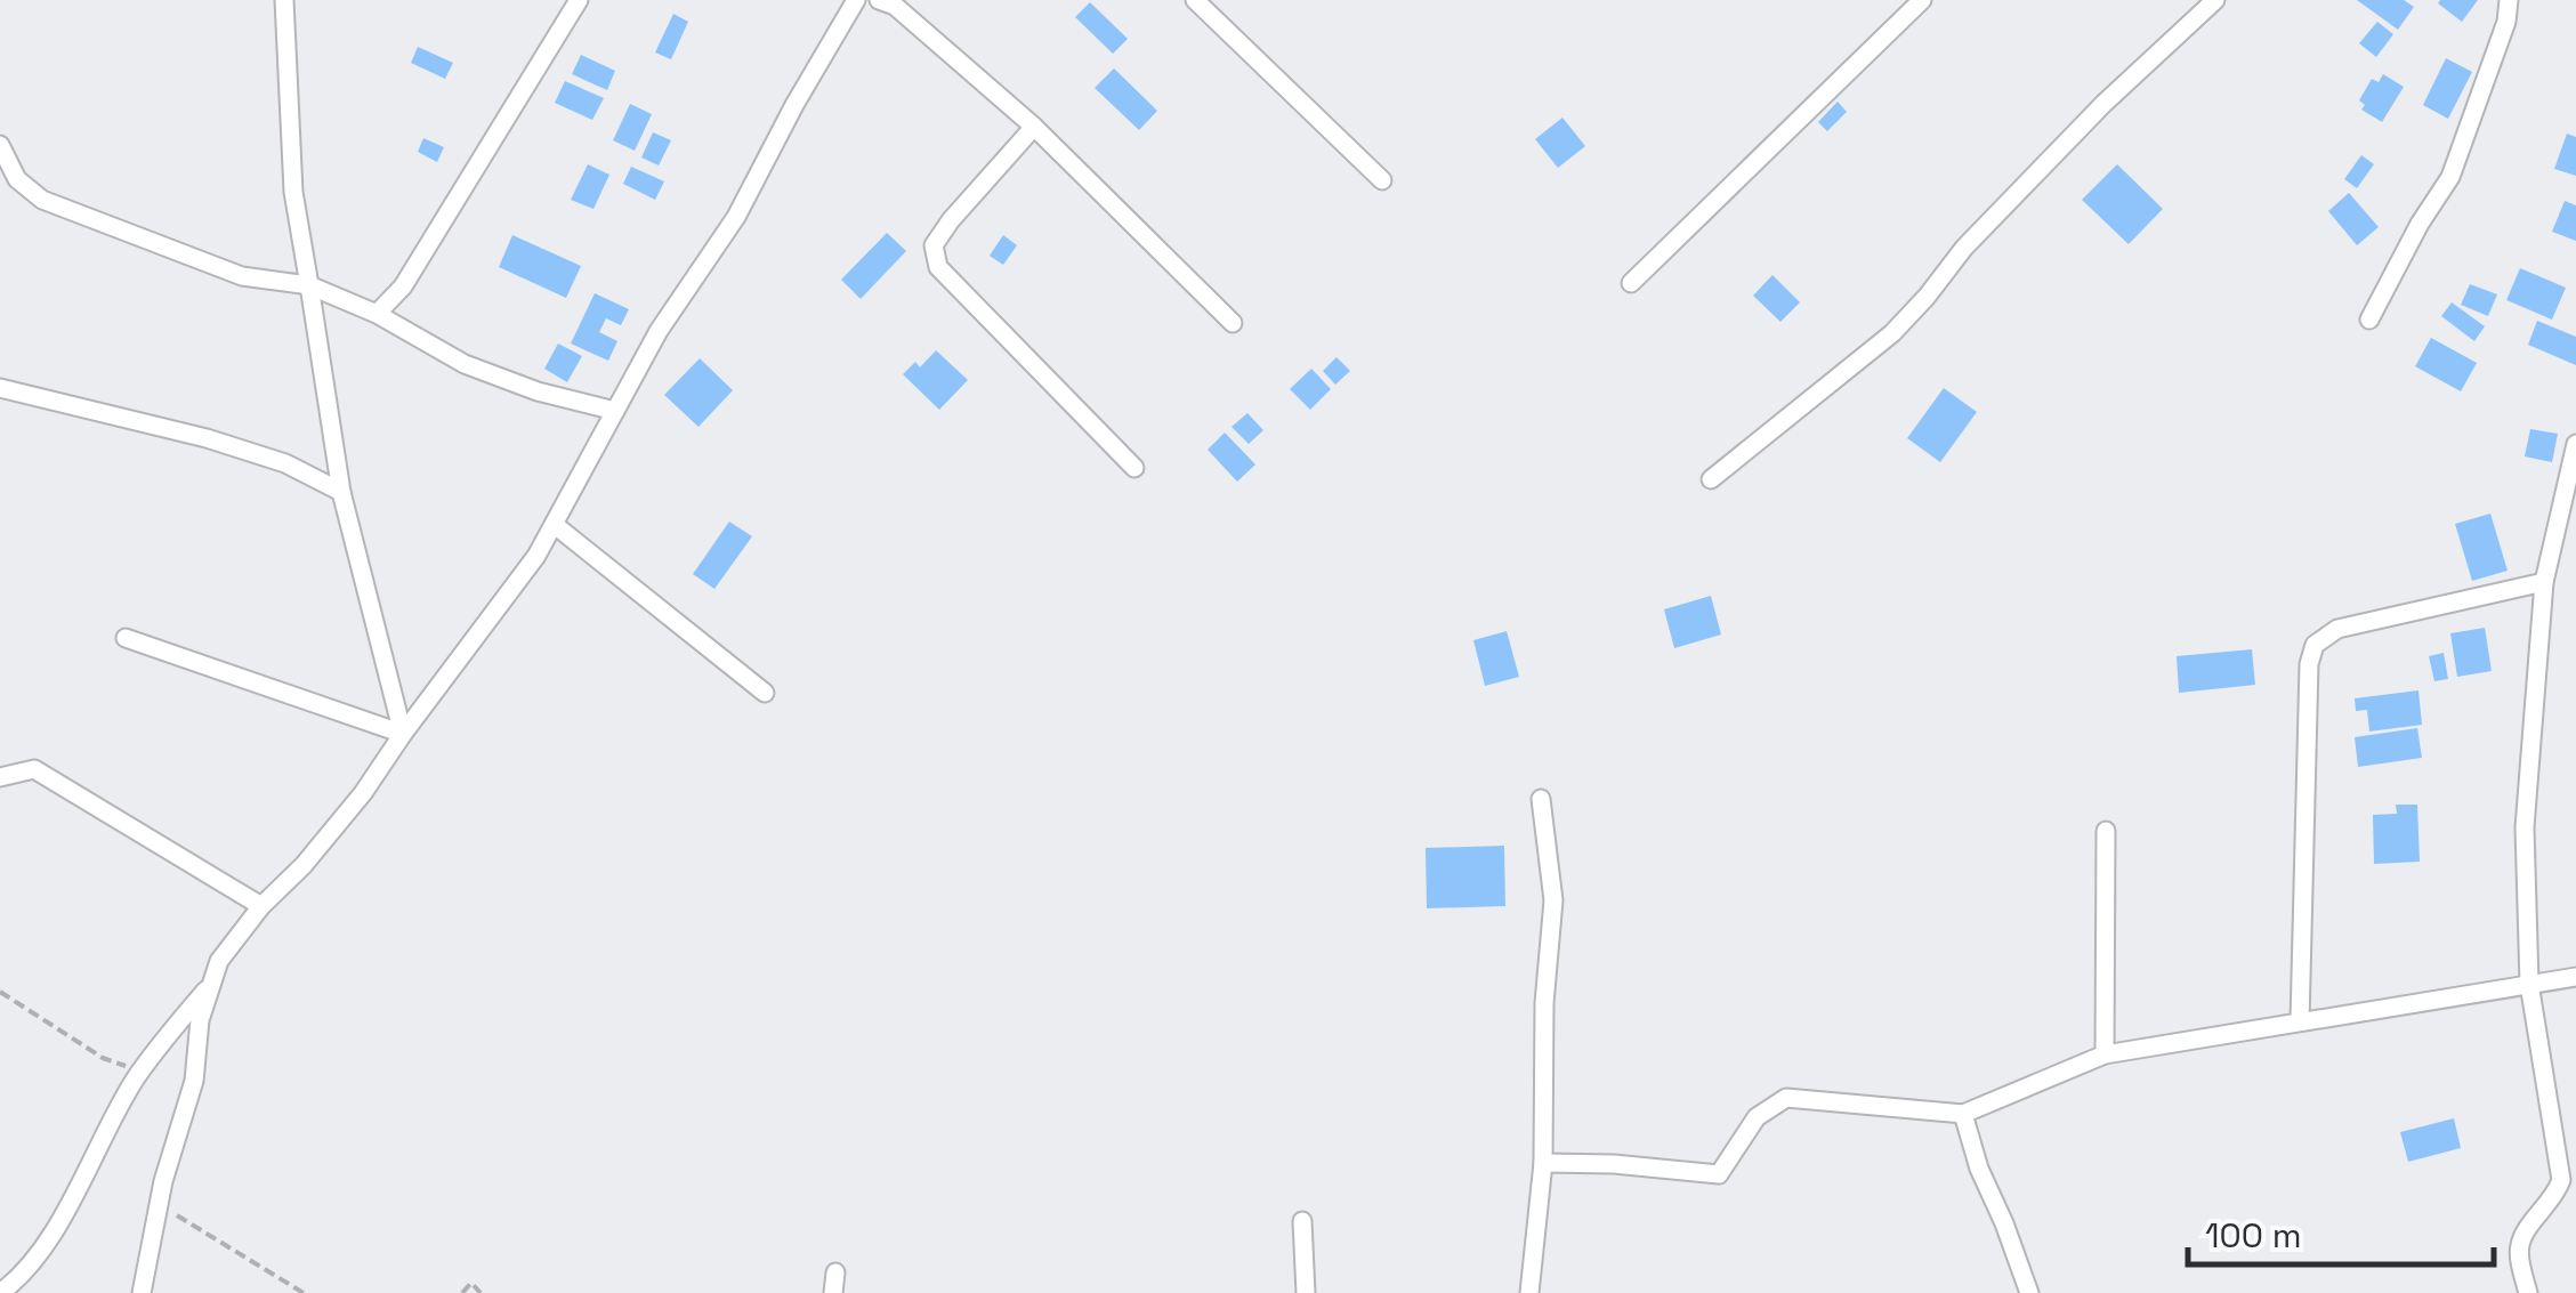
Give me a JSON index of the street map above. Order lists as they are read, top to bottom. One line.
{"scale_bar":"100 m"}
